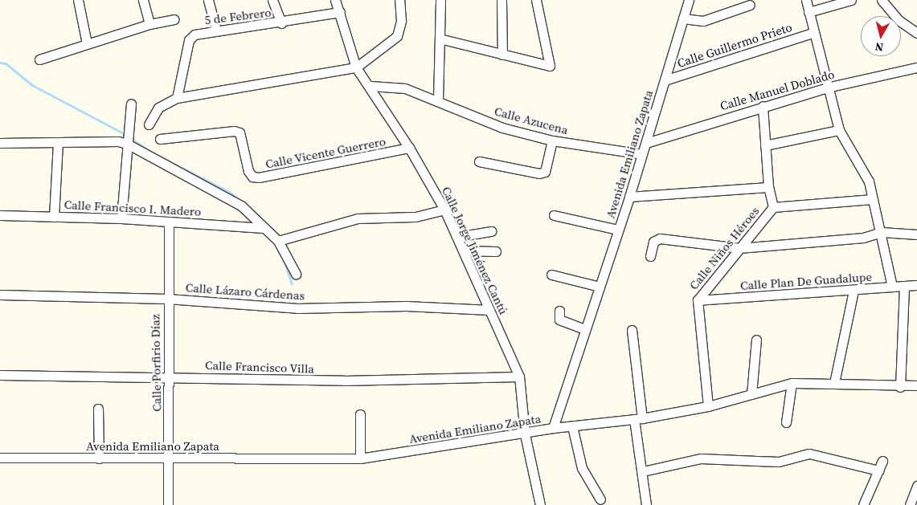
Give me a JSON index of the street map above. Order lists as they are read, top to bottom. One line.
{"streets":{"street":["5 de Febrero","Calle Guillermo Prieto","Calle Manuel Doblado","Calle Azucena","Calle Vicente Guerrero","Avenida Emiliano Zapata","Calle Francisco I. Madero","Calle Niños Héroes","Calle Jorge Jiménez Cantú","Calle Plan De Guadalupe","Calle Lázaro Cárdenas","Calle Porfirio Díaz","Calle Francisco Villa"]},"crossings":[["5 de Febrero","Calle Jorge Jiménez Cantú"],["Calle Guillermo Prieto","Avenida Emiliano Zapata"],["Calle Manuel Doblado","Avenida Emiliano Zapata"],["Calle Manuel Doblado","Calle Niños Héroes"],["Calle Azucena","Avenida Emiliano Zapata"],["Calle Azucena","Calle Jorge Jiménez Cantú"],["Calle Vicente Guerrero","Calle Jorge Jiménez Cantú"],["Avenida Emiliano Zapata","Calle Jorge Jiménez Cantú"],["Avenida Emiliano Zapata","Calle Porfirio Díaz"],["Calle Francisco I. Madero","Calle Porfirio Díaz"],["Calle Niños Héroes","Calle Plan De Guadalupe"],["Calle Jorge Jiménez Cantú","Calle Lázaro Cárdenas"],["Calle Jorge Jiménez Cantú","Calle Francisco Villa"],["Calle Lázaro Cárdenas","Calle Porfirio Díaz"],["Calle Porfirio Díaz","Calle Francisco Villa"]],"north":"bottom"}
